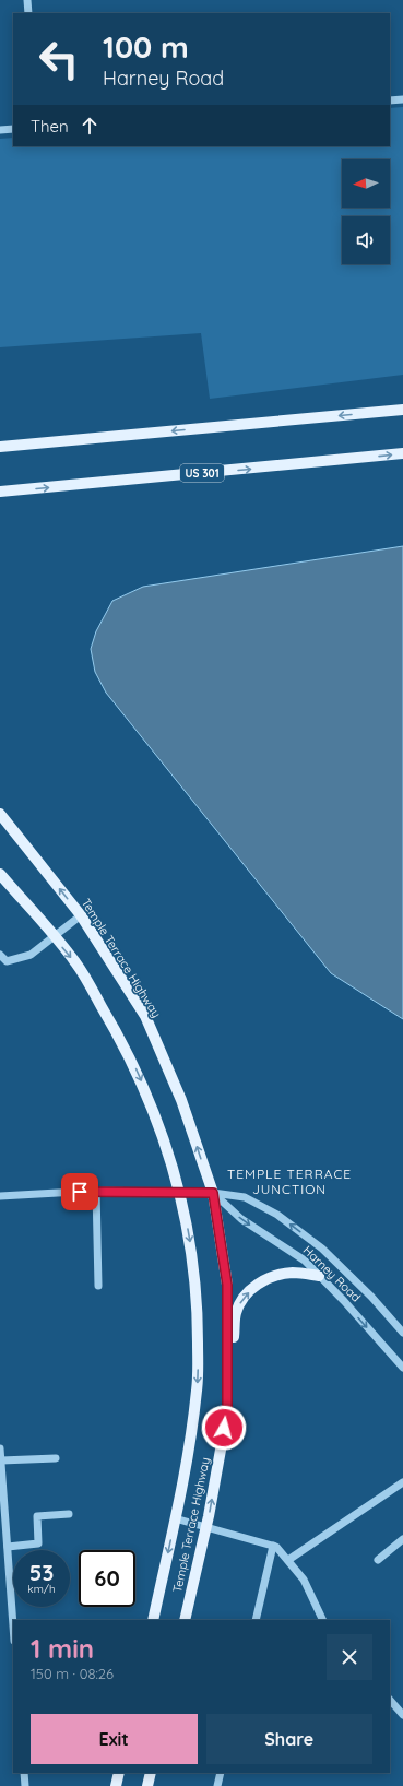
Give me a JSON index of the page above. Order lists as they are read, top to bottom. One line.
{"streets":{"main road":["US 301","Temple Terrace Highway"],"street":["Harney Road"]},"crossings":[["Temple Terrace Highway","Harney Road"]],"districts":["TEMPLE TERRACE JUNCTION"],"north":"left","page":{"turn":["100 m","Harney Road"],"then":"Then","speed":"53 km/h","limit":"60","heading":["1 min","150 m · 08:26"],"buttons":["Exit","Share"]}}
